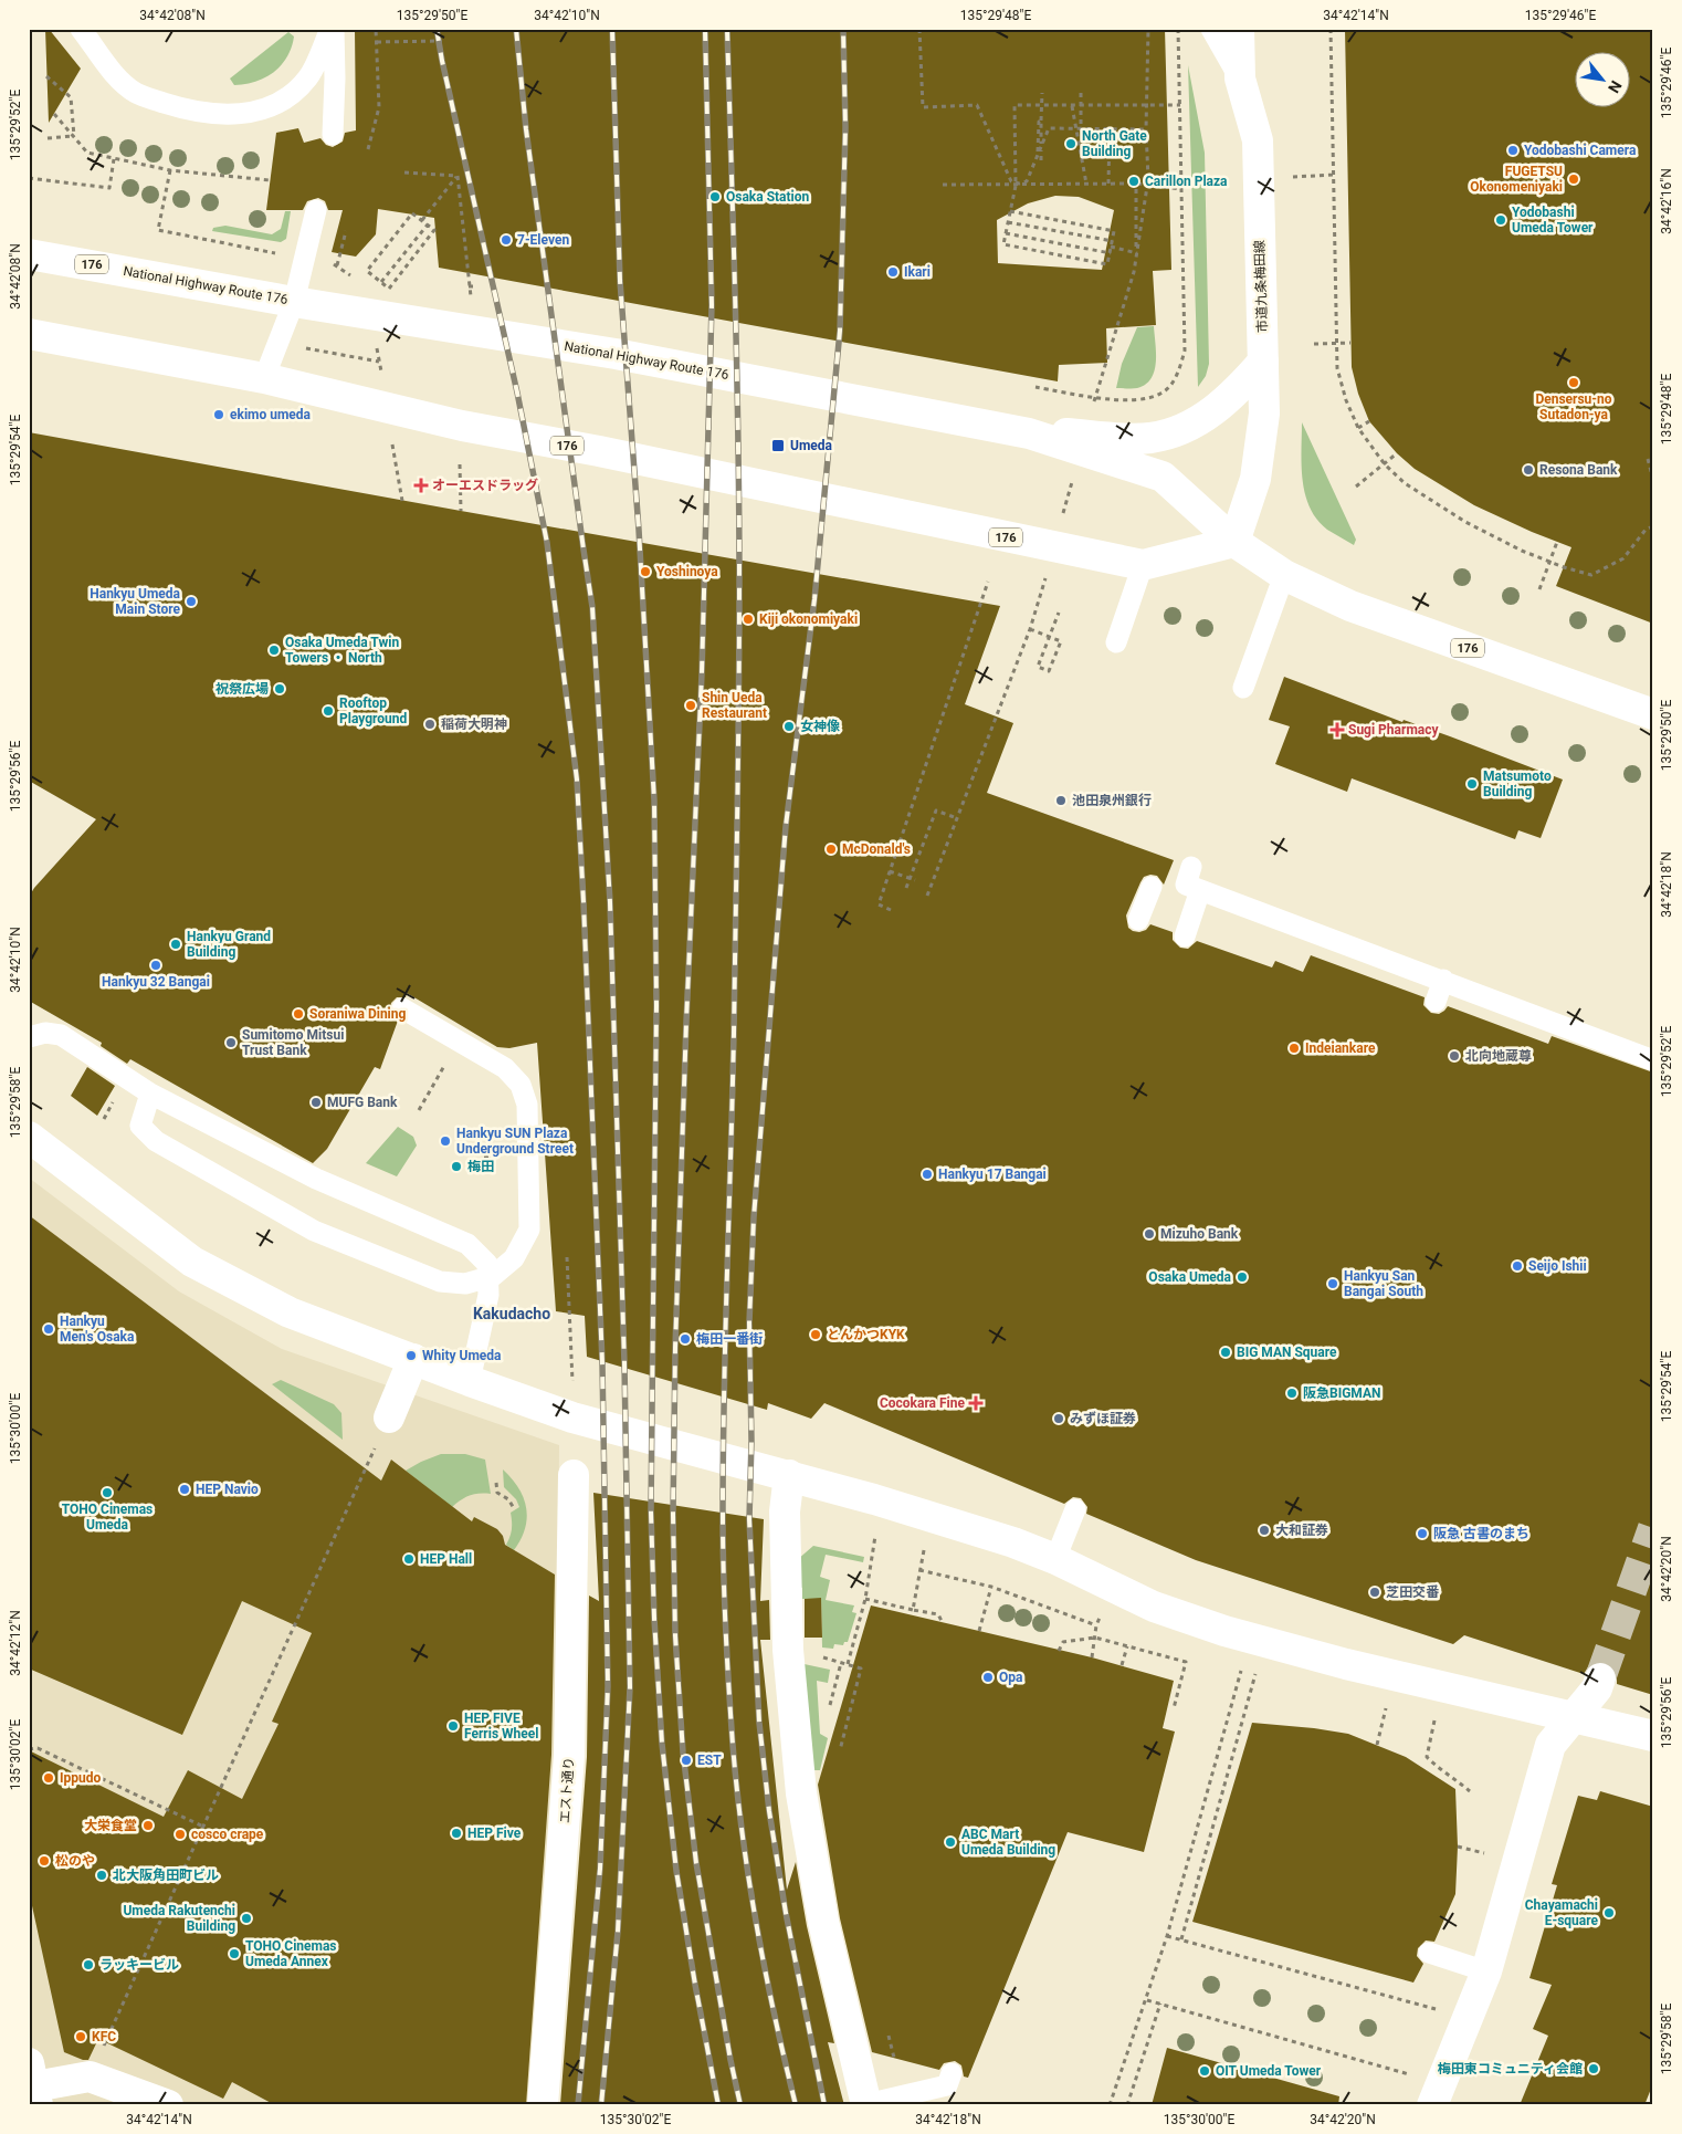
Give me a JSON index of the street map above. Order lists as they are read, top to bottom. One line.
{"streets":{"main road":["176","National Highway Route 176","市道九条梅田線","エスト通り"]},"crossings":[["176","National Highway Route 176"],["176","市道九条梅田線"],["National Highway Route 176","市道九条梅田線"]],"districts":["Kakudacho"],"places":{"other":["North Gate Building","Yodobashi Camera","FUGETSU Okonomeniyaki","Carillon Plaza","Osaka Station","Yodobashi Umeda Tower","7-Eleven","Ikari","Densersu-no Sutadon-ya","ekimo umeda","Resona Bank","Yoshinoya","Hankyu Umeda Main Store","Kiji okonomiyaki","Osaka Umeda Twin Towers ・ North","祝祭広場","Shin Ueda Restaurant","Rooftop Playground","稲荷大明神","女神像","Matsumoto Building","池田泉州銀行","McDonald's","Hankyu Grand Building","Hankyu 32 Bangai","Soraniwa Dining","Sumitomo Mitsui Trust Bank","Indeiankare","北向地蔵尊","MUFG Bank","Hankyu SUN Plaza Underground Street","梅田","Hankyu 17 Bangai","Mizuho Bank","Seijo Ishii","Osaka Umeda","Hankyu San Bangai South","Hankyu Men's Osaka","とんかつKYK","梅田一番街","BIG MAN Square","Whity Umeda","阪急BIGMAN","みずほ証券","HEP Navio","TOHO Cinemas Umeda","大和証券","阪急 古書のまち","HEP Hall","芝田交番","Opa","HEP FIVE Ferris Wheel","EST","Ippudo","大栄食堂","HEP Five","cosco crape","ABC Mart Umeda Building","松のや","北大阪角田町ビル","Chayamachi E-square","Umeda Rakutenchi Building","TOHO Cinemas Umeda Annex","ラッキービル","KFC","梅田東コミュニティ会館","OIT Umeda Tower"],"transit":["Umeda"],"health":["オーエスドラッグ","Sugi Pharmacy","Cocokara Fine"]},"north":"bottom right","coordinates":["34°42'08\"N","135°29'50\"E","34°42'10\"N","135°29'48\"E","34°42'14\"N","135°29'46\"E","135°29'52\"E","34°42'16\"N","135°29'54\"E","135°29'56\"E","34°42'18\"N","135°29'58\"E","135°30'00\"E","34°42'20\"N","34°42'12\"N","135°30'02\"E"]}
